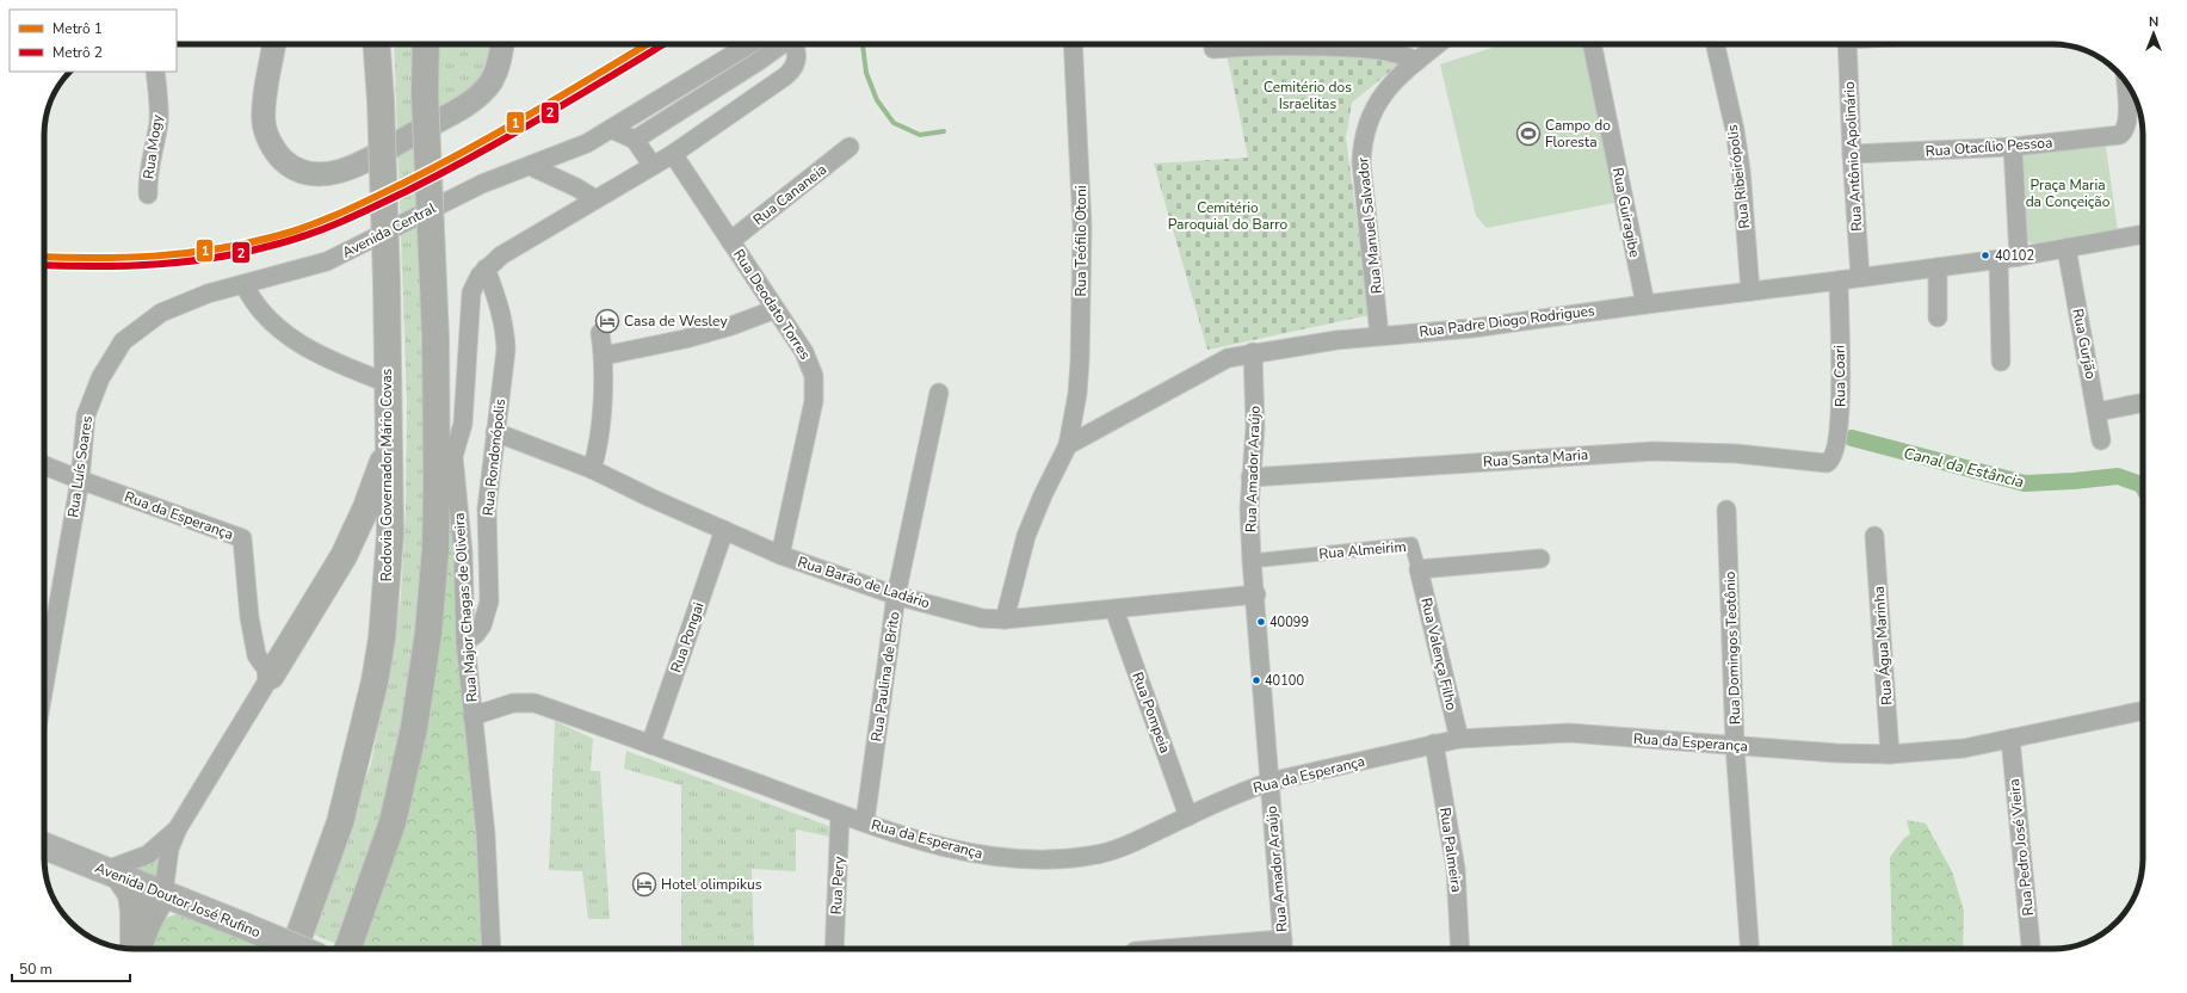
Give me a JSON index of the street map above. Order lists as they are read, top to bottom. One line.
{"streets":{"highway":["Rodovia Governador Mário Covas"],"main road":["Avenida Doutor José Rufino"],"street":["Rua Mogy","Rua Otacílio Pessoa","Rua Antônio Apolinário","Rua Ribeirópolis","Rua Cananeia","Rua Guiragibe","Rua Manuel Salvador","Avenida Central","Rua Teófilo Otoni","Rua Deodato Torres","Rua Padre Diogo Rodrigues","Rua Gurjão","Rua Coari","Rua Rondonópolis","Rua Santa Maria","Rua Luís Soares","Rua Amador Araújo","Rua da Esperança","Rua Almeirim","Rua Barão de Ladário","Rua Major Chagas de Oliveira","Rua Pongai","Rua Água Marinha","Rua Domingos Teotônio","Rua Valença Filho","Rua Paulina de Brito","Rua Pompeia","Rua Pedro José Vieira","Rua Palmeira","Rua Pery"]},"crossings":[["Rua Otacílio Pessoa","Rua Antônio Apolinário"],["Rua Antônio Apolinário","Rua Padre Diogo Rodrigues"],["Rua Ribeirópolis","Rua Padre Diogo Rodrigues"],["Rua Cananeia","Rua Deodato Torres"],["Rua Guiragibe","Rua Padre Diogo Rodrigues"],["Rua Manuel Salvador","Rua Padre Diogo Rodrigues"],["Avenida Central","Rua Luís Soares"],["Rua Teófilo Otoni","Rua Padre Diogo Rodrigues"],["Rua Deodato Torres","Rua Barão de Ladário"],["Rua Padre Diogo Rodrigues","Rua Gurjão"],["Rua Padre Diogo Rodrigues","Rua Coari"],["Rua Padre Diogo Rodrigues","Rua Amador Araújo"],["Rua Coari","Rua Santa Maria"],["Rua Rondonópolis","Rua Barão de Ladário"],["Rua Rondonópolis","Rua Major Chagas de Oliveira"],["Rua Santa Maria","Rua Amador Araújo"],["Rua Luís Soares","Rua da Esperança"],["Rua Amador Araújo","Rua da Esperança"],["Rua Amador Araújo","Rua Almeirim"],["Rua Amador Araújo","Rua Barão de Ladário"],["Rua da Esperança","Rua Major Chagas de Oliveira"],["Rua da Esperança","Rua Pongai"],["Rua da Esperança","Rua Água Marinha"],["Rua da Esperança","Rua Domingos Teotônio"],["Rua da Esperança","Rua Valença Filho"],["Rua da Esperança","Rua Paulina de Brito"],["Rua da Esperança","Rua Pompeia"],["Rua da Esperança","Rua Pedro José Vieira"],["Rua da Esperança","Rua Palmeira"],["Rua da Esperança","Rua Pery"],["Rua Almeirim","Rua Valença Filho"],["Rua Barão de Ladário","Rua Pongai"],["Rua Barão de Ladário","Rua Paulina de Brito"],["Rua Barão de Ladário","Rua Pompeia"]],"water":["Canal da Estância"],"parks":["Cemitério dos Israelitas","Praça Maria da Conçeição","Cemitério Paroquial do Barro"],"places":{"sports":["Campo do Floresta"],"other":["40102","40099","40100"],"hotel":["Casa de Wesley","Hotel olimpikus"]},"lines":["metro line 1","metro line 2"],"legend":["Metrô 1","Metrô 2"],"scale_bar":"50 m","north":"top"}
